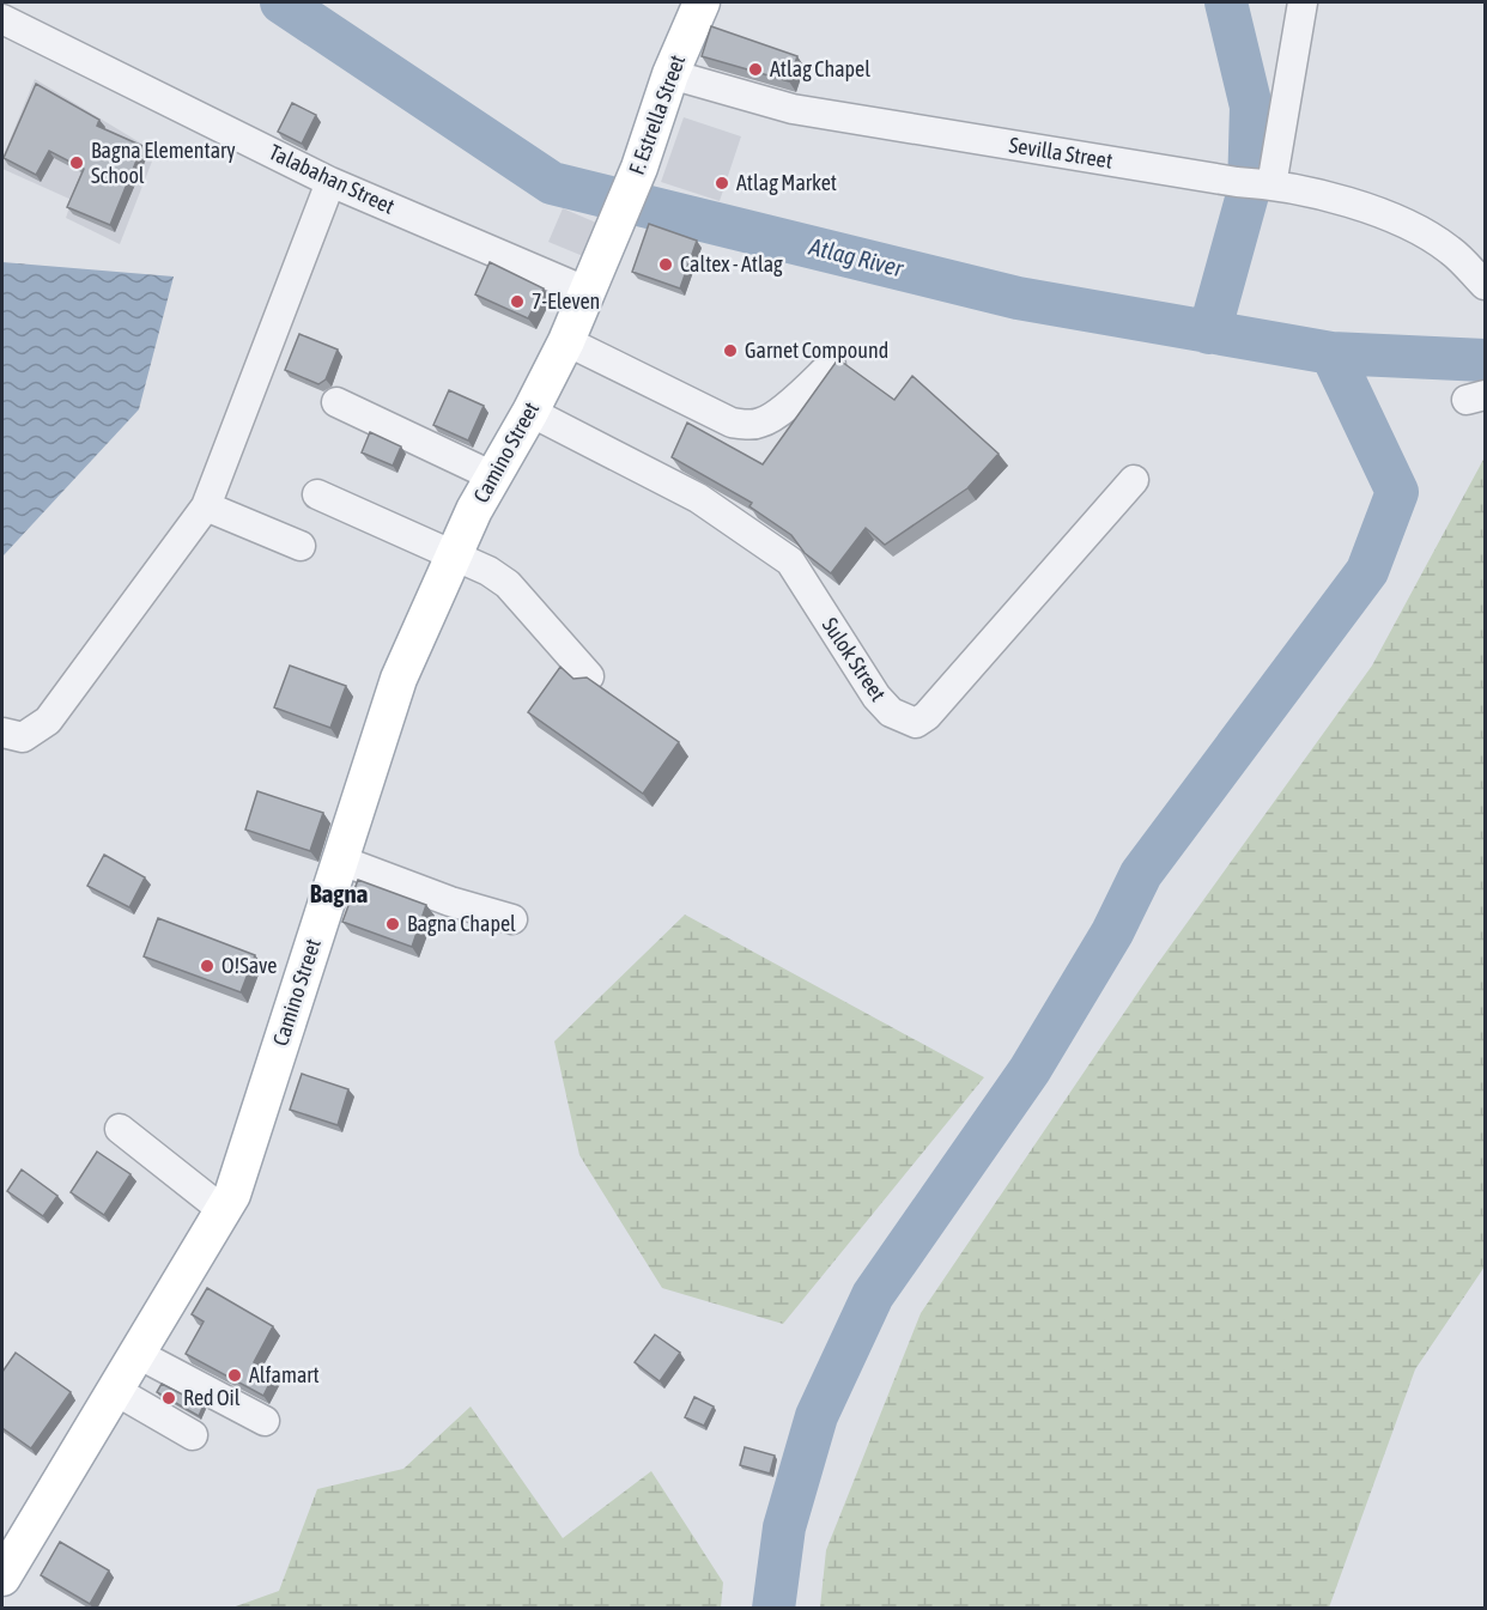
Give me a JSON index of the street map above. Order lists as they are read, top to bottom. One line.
{"streets":{"main road":["F. Estrella Street","Camino Street"],"street":["Sevilla Street","Talabahan Street","Sulok Street"]},"crossings":[["F. Estrella Street","Sevilla Street"],["F. Estrella Street","Camino Street"],["Talabahan Street","Camino Street"],["Camino Street","Sulok Street"]],"districts":["Bagna"],"water":["Atlag River"],"places":["Atlag Chapel","Bagna Elementary School","Atlag Market","Caltex - Atlag","7-Eleven","Garnet Compound","Bagna Chapel","O!Save","Alfamart","Red Oil"]}
